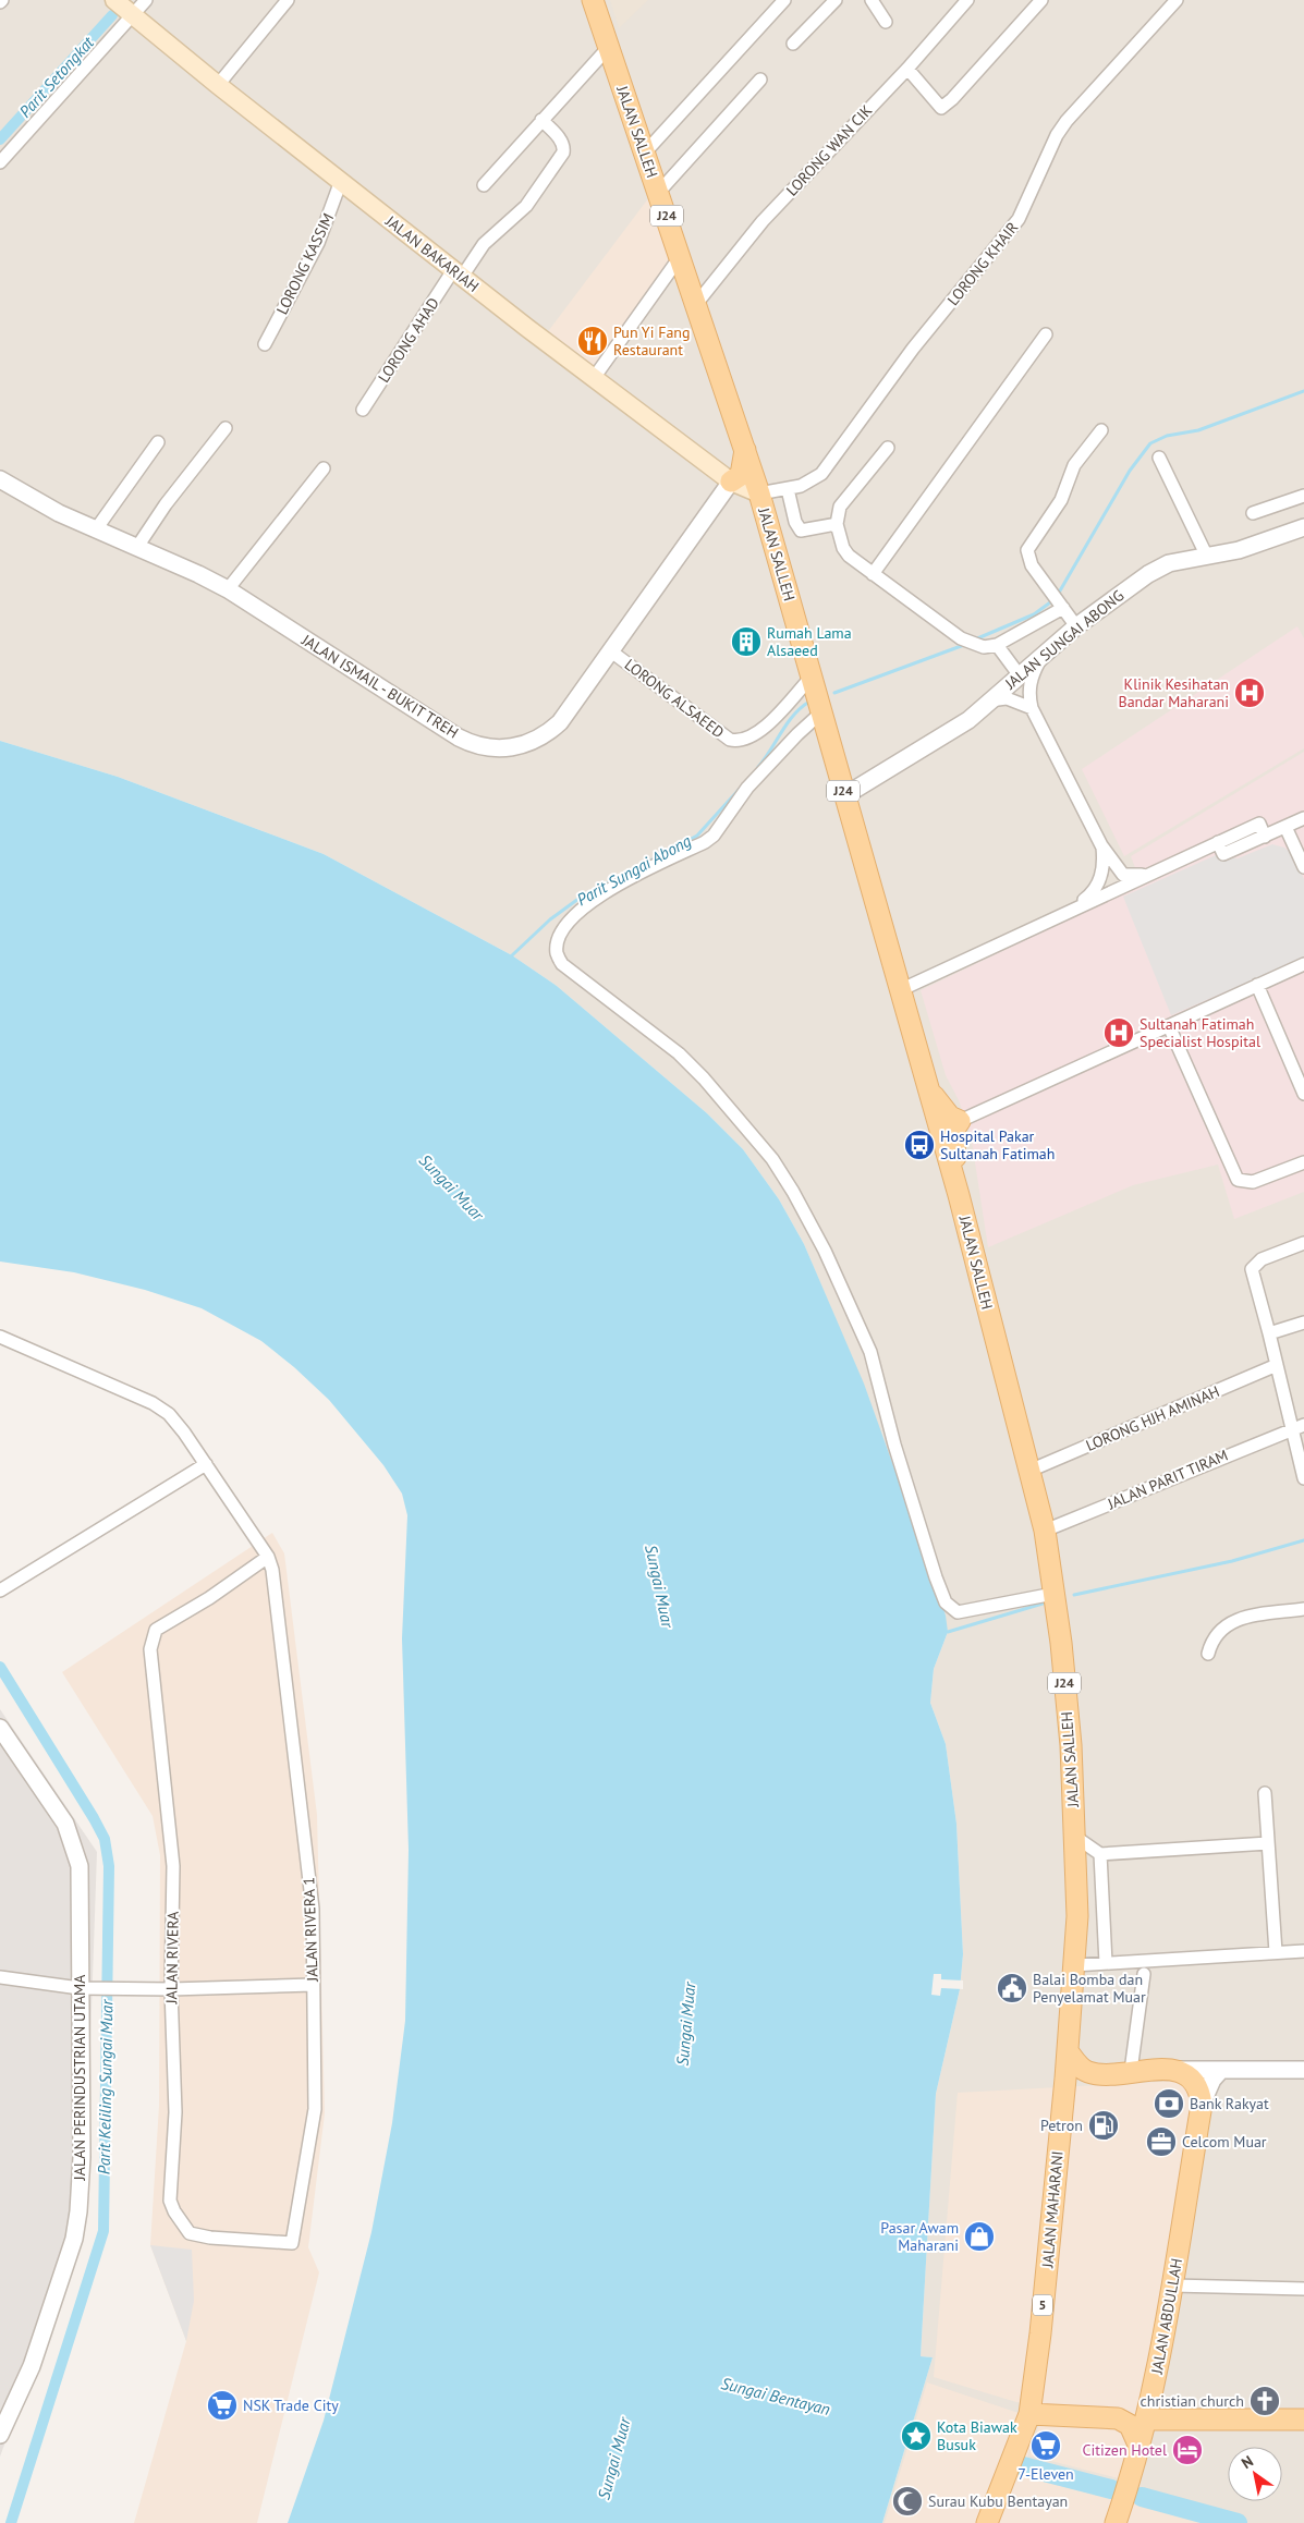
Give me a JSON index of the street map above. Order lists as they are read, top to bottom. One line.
{"streets":{"main road":["JALAN SALLEH","J24","JALAN BAKARIAH","JALAN MAHARANI","5","JALAN ABDULLAH"],"street":["LORONG WAN CIK","LORONG KASSIM","LORONG KHAIR","LORONG AHAD","JALAN SUNGAI ABONG","JALAN ISMAIL - BUKIT TREH","LORONG ALSAEED","LORONG HJH AMINAH","JALAN PARIT TIRAM","JALAN RIVERA 1","JALAN RIVERA","JALAN PERINDUSTRIAN UTAMA"]},"crossings":[["JALAN SALLEH","LORONG WAN CIK"],["JALAN SALLEH","J24"],["JALAN SALLEH","JALAN BAKARIAH"],["JALAN SALLEH","LORONG KHAIR"],["JALAN SALLEH","JALAN SUNGAI ABONG"],["JALAN SALLEH","LORONG ALSAEED"],["JALAN SALLEH","LORONG HJH AMINAH"],["JALAN SALLEH","JALAN PARIT TIRAM"],["JALAN SALLEH","JALAN MAHARANI"],["J24","JALAN BAKARIAH"],["J24","LORONG KHAIR"],["JALAN BAKARIAH","LORONG KASSIM"],["JALAN BAKARIAH","LORONG KHAIR"],["JALAN BAKARIAH","LORONG AHAD"],["JALAN BAKARIAH","JALAN ISMAIL - BUKIT TREH"],["JALAN ISMAIL - BUKIT TREH","LORONG ALSAEED"],["JALAN RIVERA 1","JALAN RIVERA"],["JALAN MAHARANI","5"]],"water":["Parit Setongkat","Parit Sungai Abong","Sungai Muar","Parit Keliling Sungai Muar","Sungai Bentayan"],"places":{"restaurant":["Pun Yi Fang Restaurant"],"building":["Rumah Lama Alsaeed"],"hospital":["Klinik Kesihatan Bandar Maharani","Sultanah Fatimah Specialist Hospital"],"bus stop":["Hospital Pakar Sultanah Fatimah"],"public building":["Balai Bomba dan Penyelamat Muar"],"bank":["Bank Rakyat"],"fuel station":["Petron"],"office":["Celcom Muar"],"shop":["Pasar Awam Maharani"],"church":["christian church"],"supermarket":["NSK Trade City","7-Eleven"],"place":["Kota Biawak Busuk"],"hotel":["Citizen Hotel"],"mosque":["Surau Kubu Bentayan"]},"north":"top left"}
